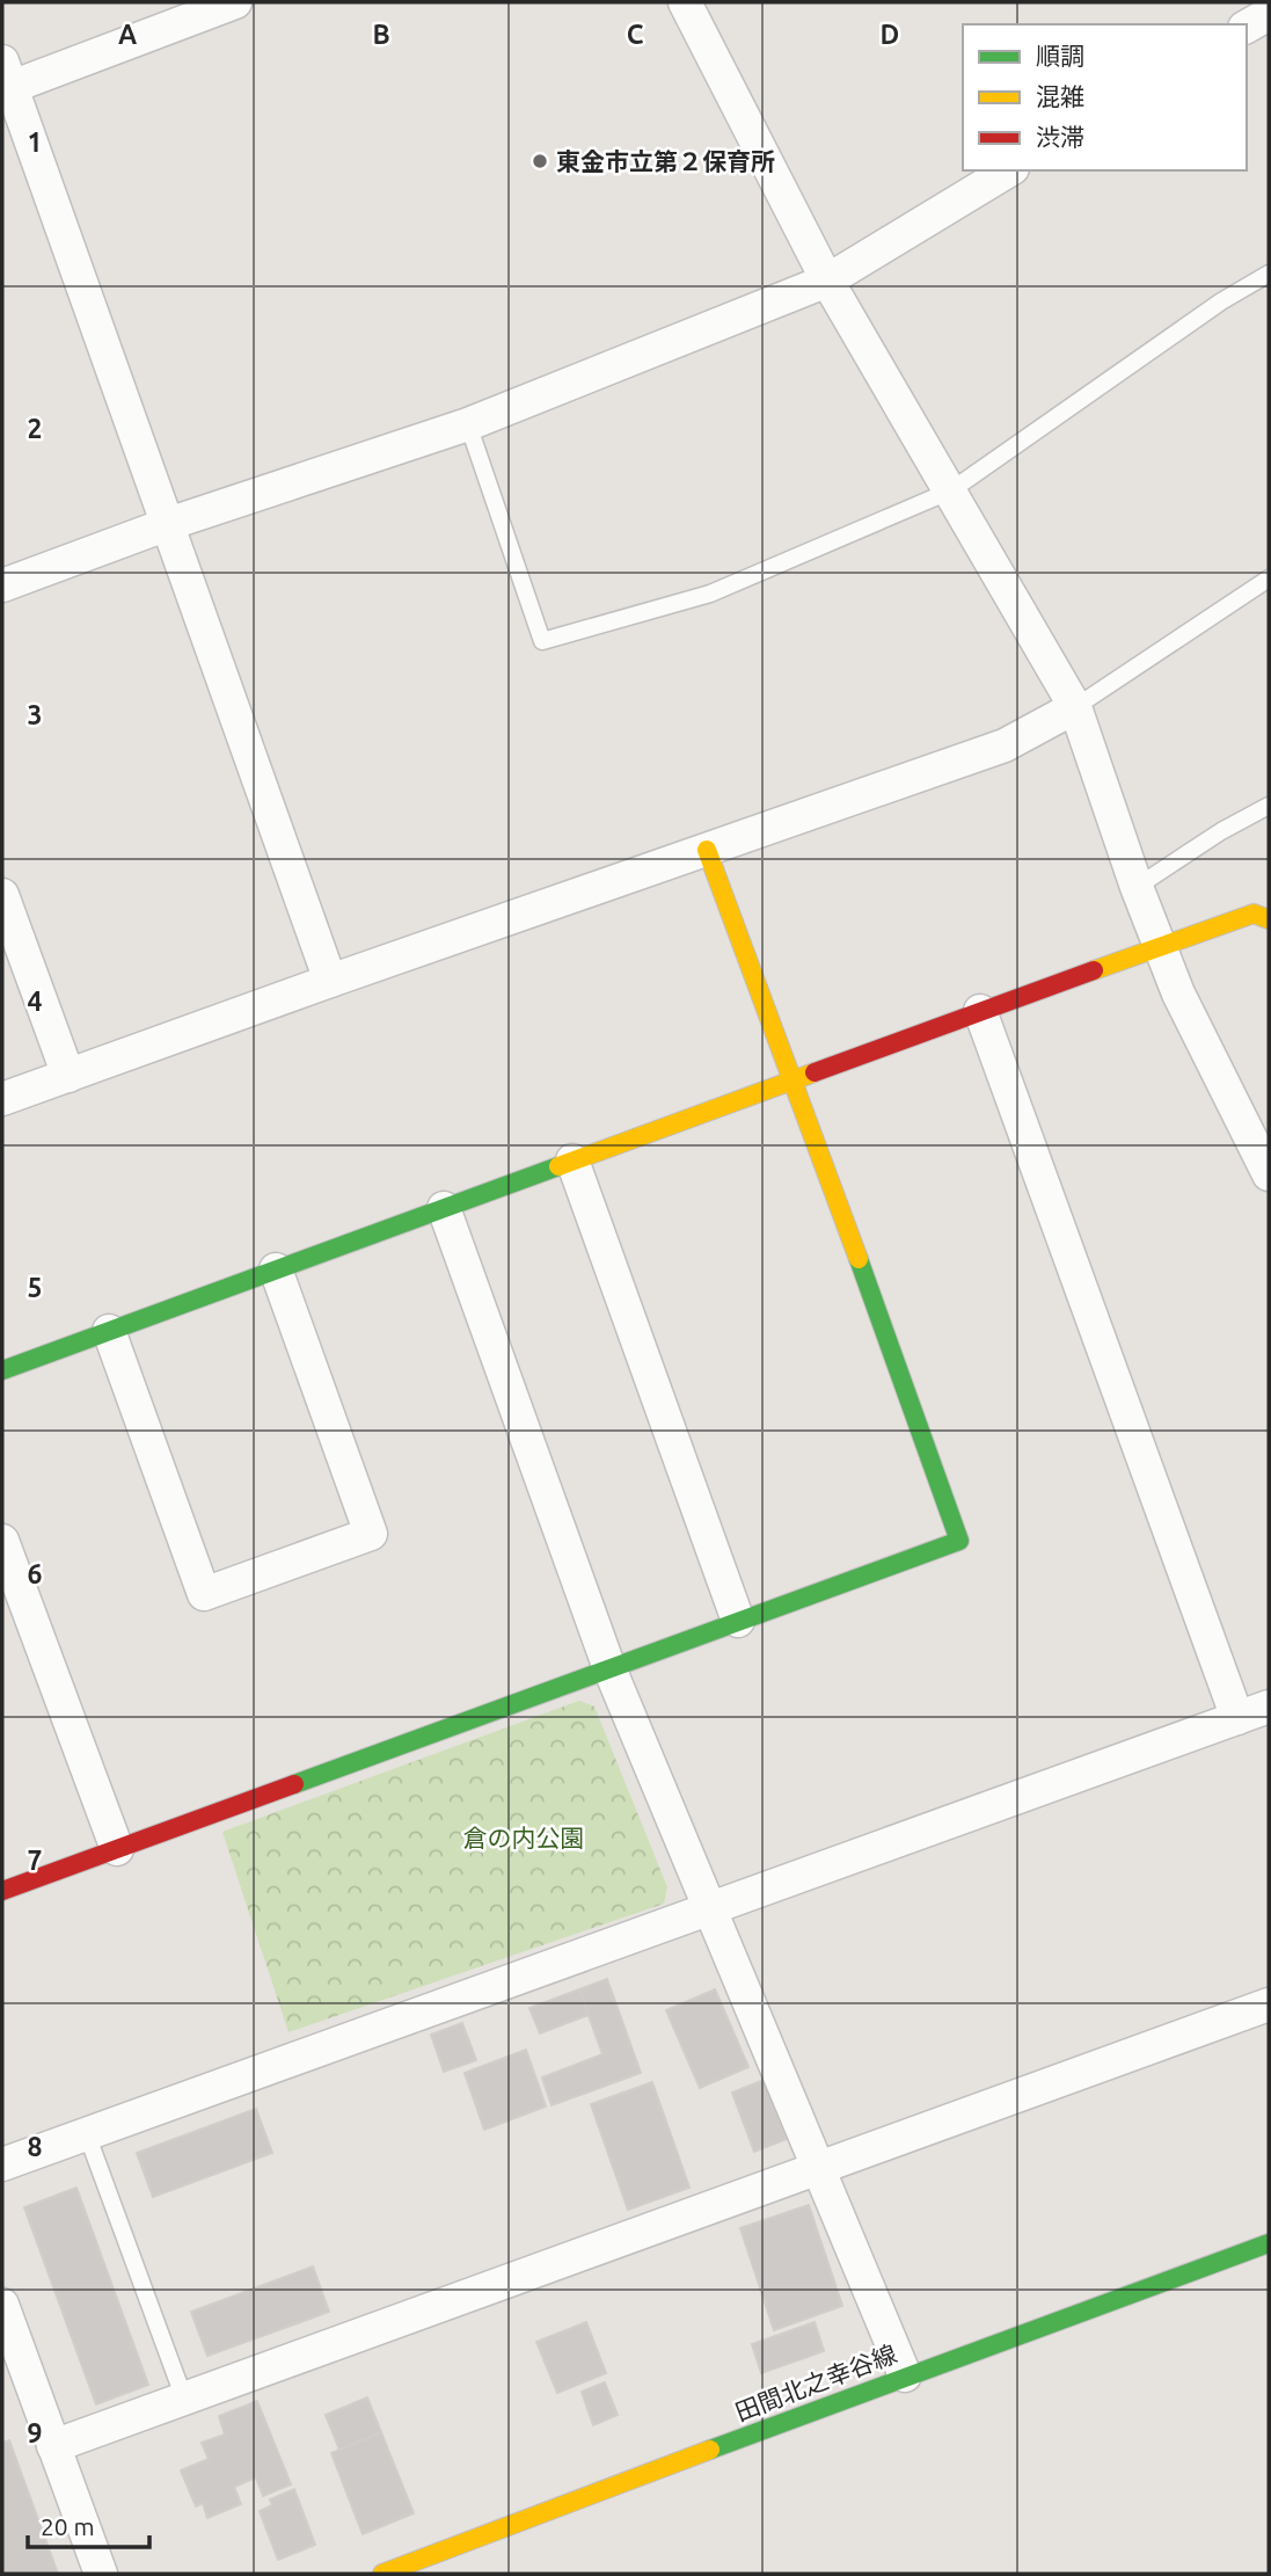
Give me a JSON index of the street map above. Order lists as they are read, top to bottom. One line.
{"streets":{"street":["田間北之幸谷線"]},"parks":["倉の内公園"],"places":["東金市立第２保育所"],"legend":["順調","混雑","渋滞"],"scale_bar":"20 m","grid":{"columns":["A","B","C","D"],"rows":["1","2","3","4","5","6","7","8","9"]}}
